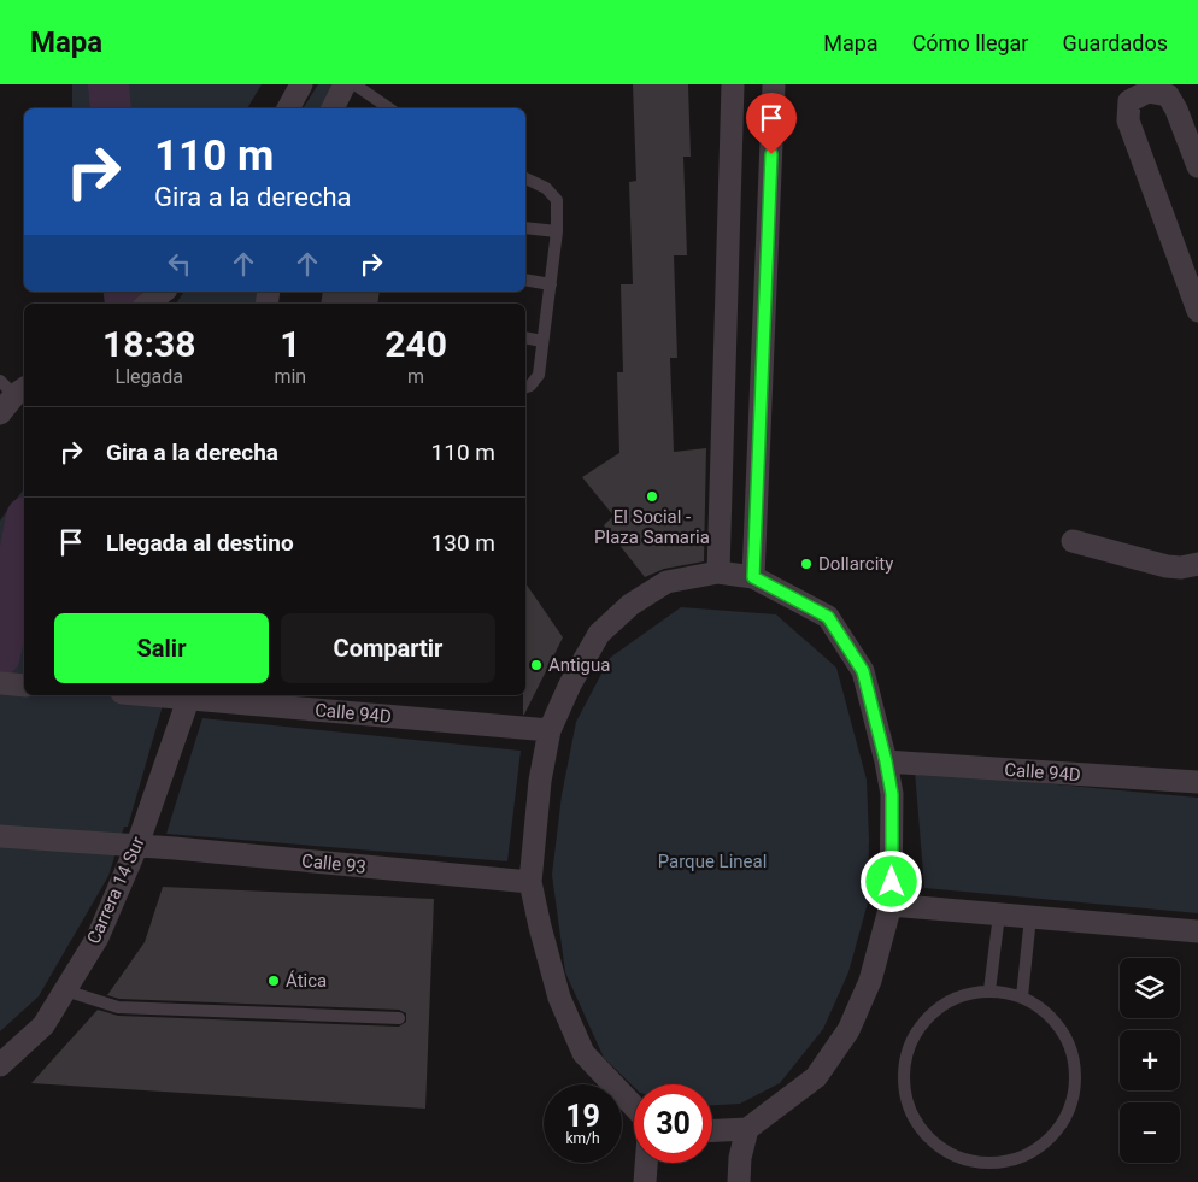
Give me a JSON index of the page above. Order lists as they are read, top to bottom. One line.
{"streets":{"street":["Calle 94D","Calle 93","Carrera 14 Sur"]},"crossings":[["Calle 94D","Carrera 14 Sur"],["Calle 93","Carrera 14 Sur"]],"parks":["Parque Lineal"],"places":["El Social - Plaza Samaria","Dollarcity","Antigua","Ática"],"page":{"header":"Mapa","nav":["Mapa","Cómo llegar","Guardados"],"turn":["110 m","Gira a la derecha"],"eta":["18:38","Llegada","1","min","240","m"],"list":[{"name":"Gira a la derecha","value":"110 m"},{"name":"Llegada al destino","value":"130 m"}],"buttons":["Salir","Compartir"],"map_buttons":["+","−"],"speed":"19 km/h","limit":"30"}}
